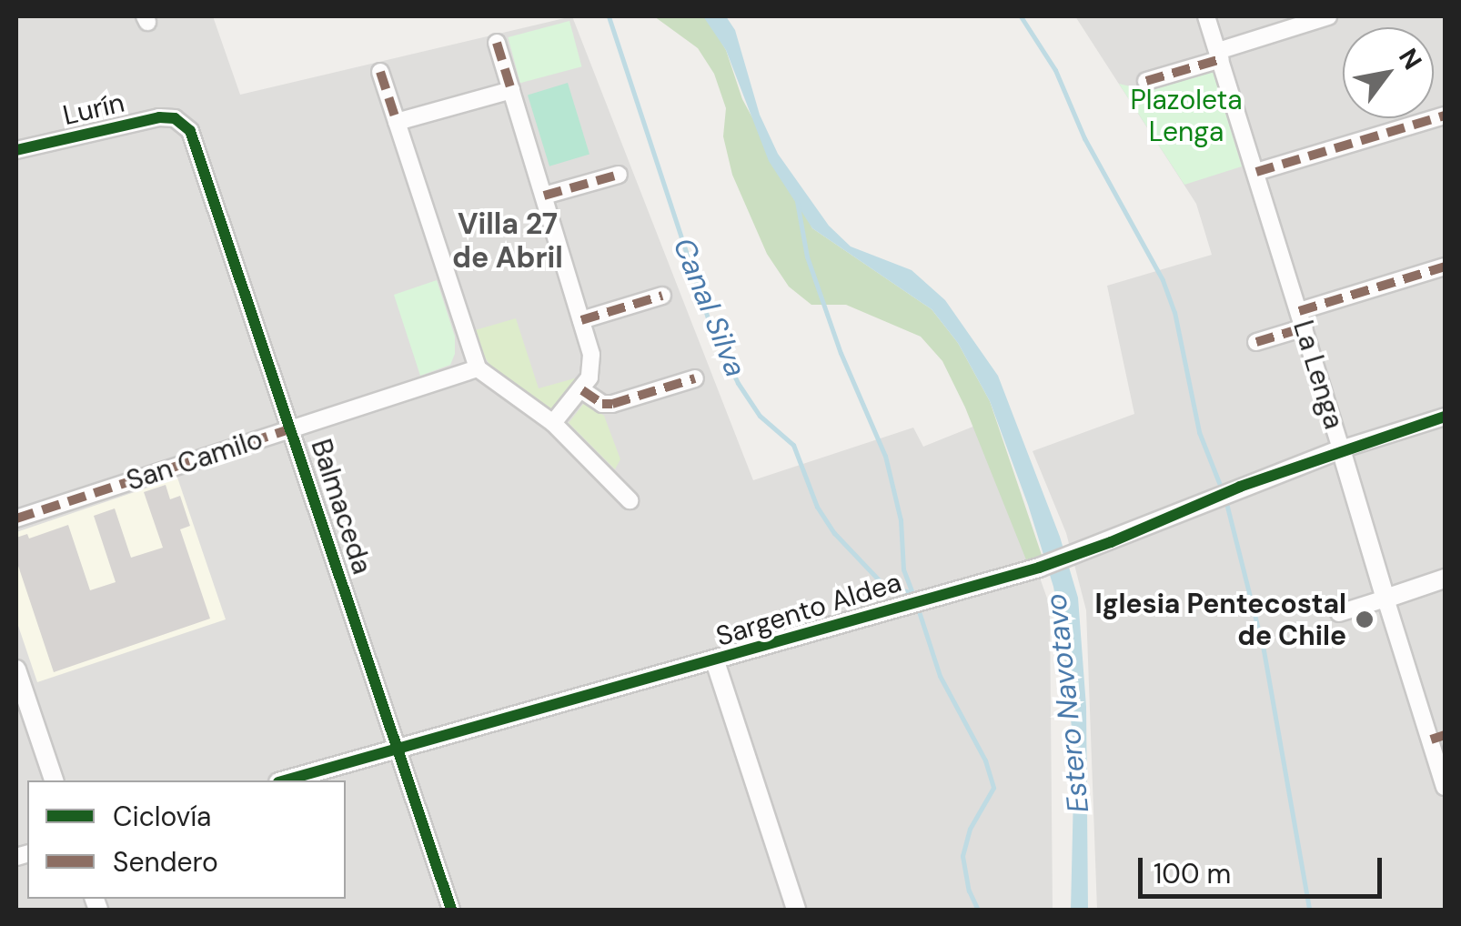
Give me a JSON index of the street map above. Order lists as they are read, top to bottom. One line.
{"streets":{"street":["Lurín","La Lenga","San Camilo","Balmaceda","Sargento Aldea"]},"crossings":[["Lurín","Balmaceda"],["La Lenga","Sargento Aldea"],["San Camilo","Balmaceda"],["Balmaceda","Sargento Aldea"]],"districts":["Villa 27 de Abril"],"water":["Canal Silva","Estero Navotavo"],"parks":["Plazoleta Lenga"],"places":["Iglesia Pentecostal de Chile"],"legend":["Ciclovía","Sendero"],"scale_bar":"100 m","north":"top right"}
